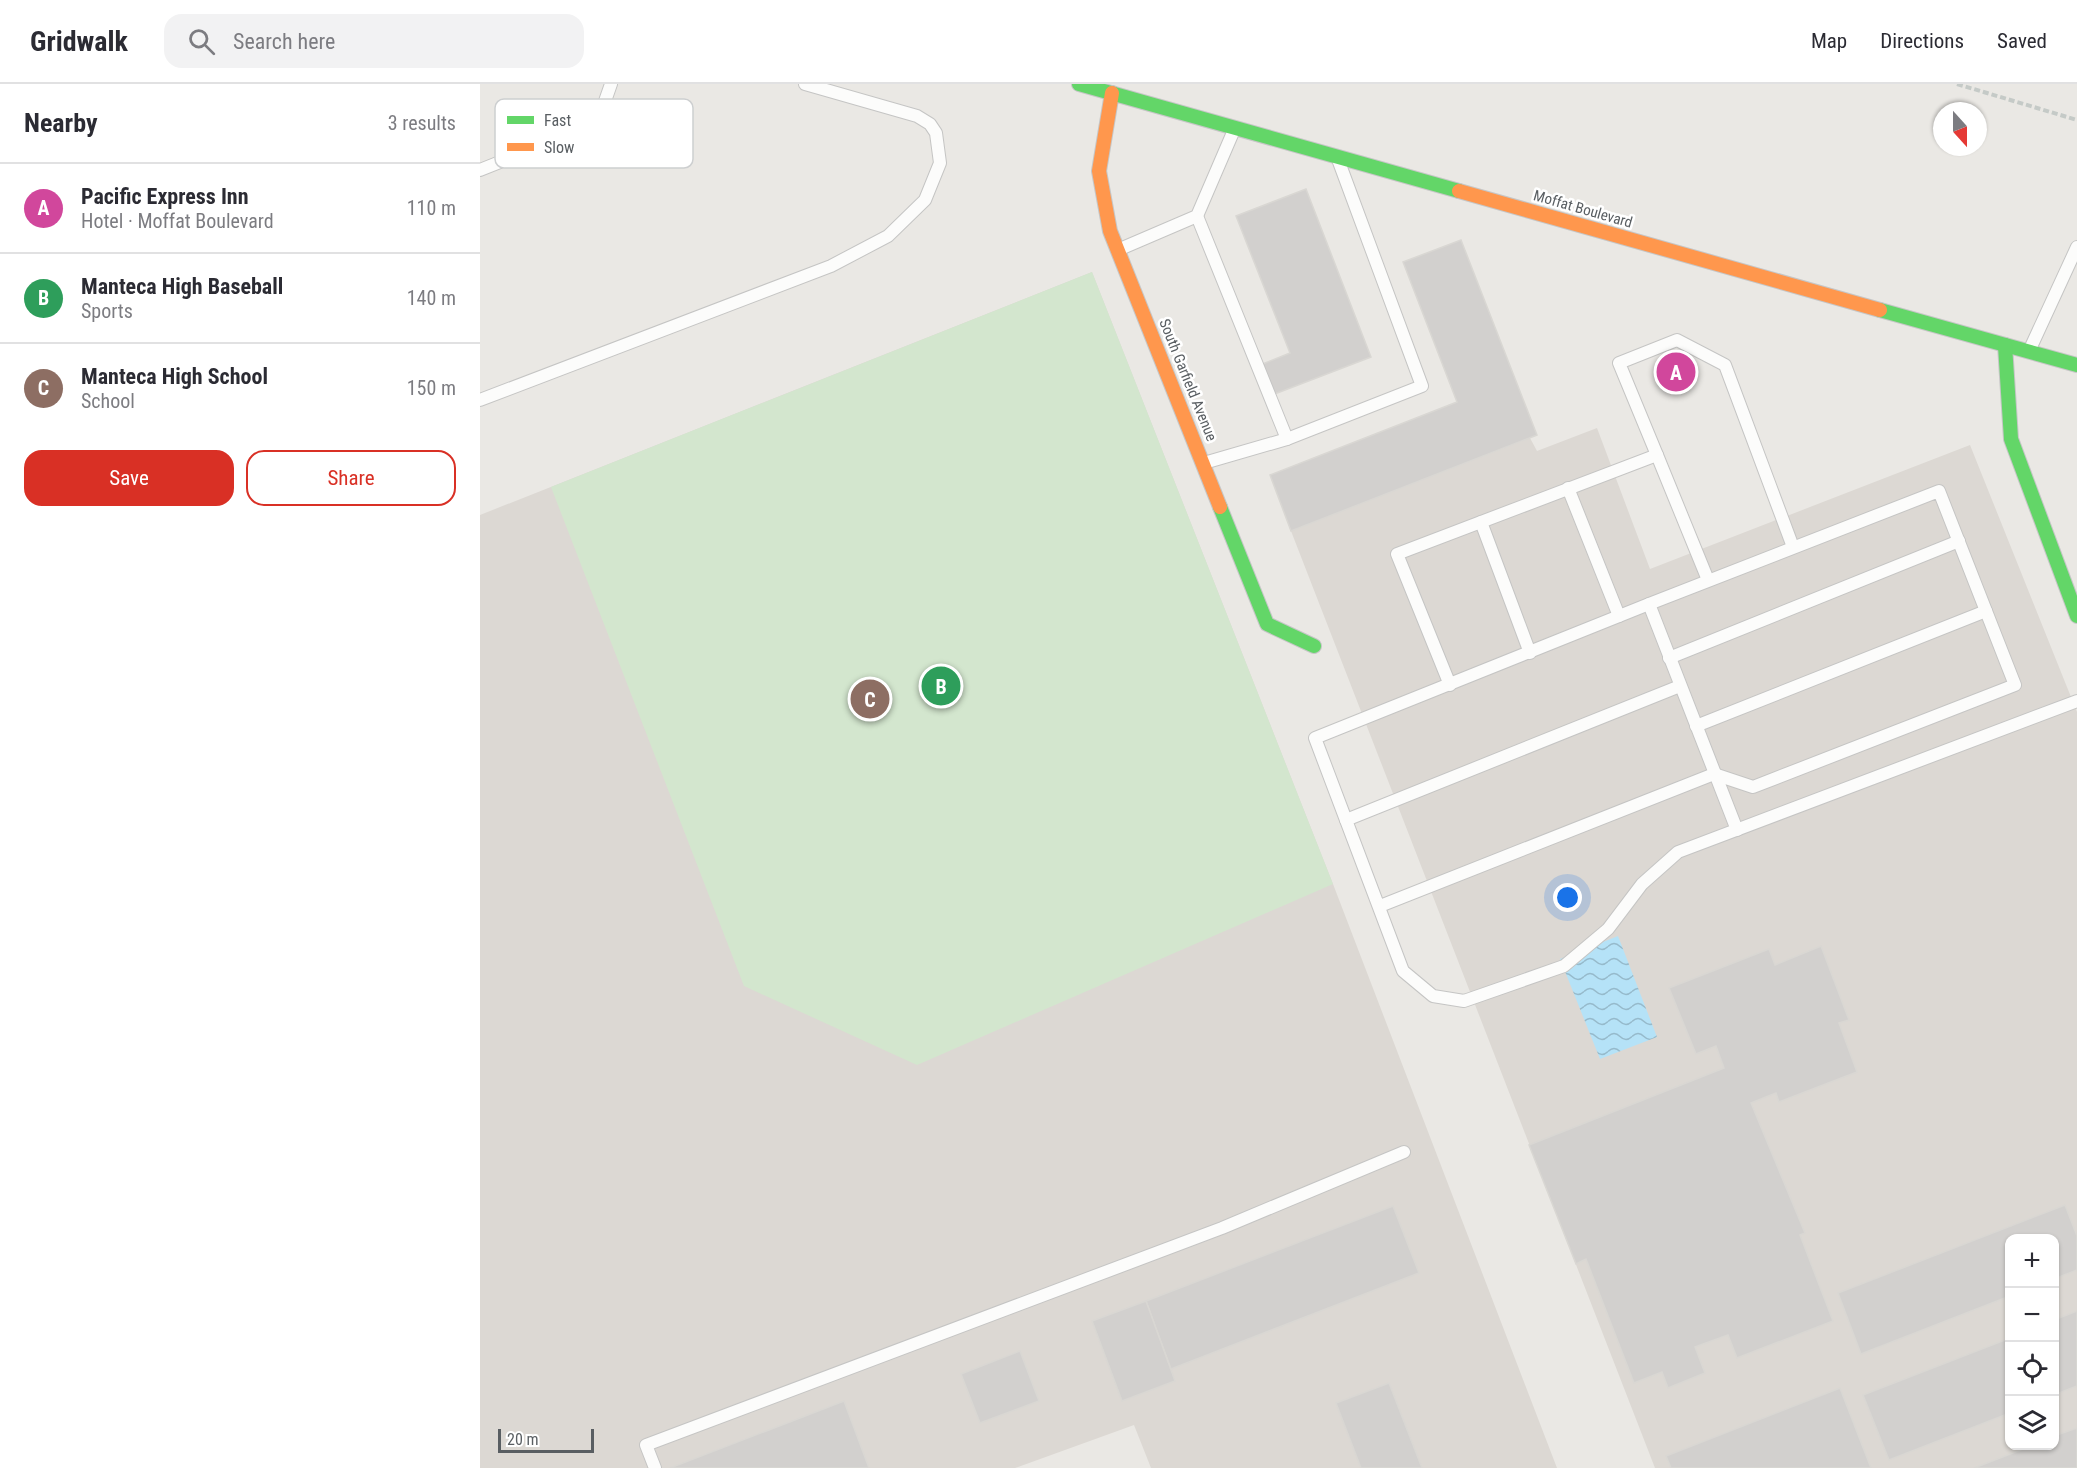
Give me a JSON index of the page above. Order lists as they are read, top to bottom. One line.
{"streets":{"main road":["Moffat Boulevard","South Garfield Avenue"]},"crossings":[["Moffat Boulevard","South Garfield Avenue"]],"legend":["Fast","Slow"],"scale_bar":"20 m","north":"bottom","page":{"header":"Gridwalk","search":"Search here","nav":["Map","Directions","Saved"],"heading":["Nearby","3 results"],"list":[{"mark":"A","name":"Pacific Express Inn","note":"Hotel · Moffat Boulevard","value":"110 m"},{"mark":"B","name":"Manteca High Baseball","note":"Sports","value":"140 m"},{"mark":"C","name":"Manteca High School","note":"School","value":"150 m"}],"pins":["A","B","C"],"buttons":["Save","Share"],"map_buttons":["+","−"],"scale":"20 m"}}
